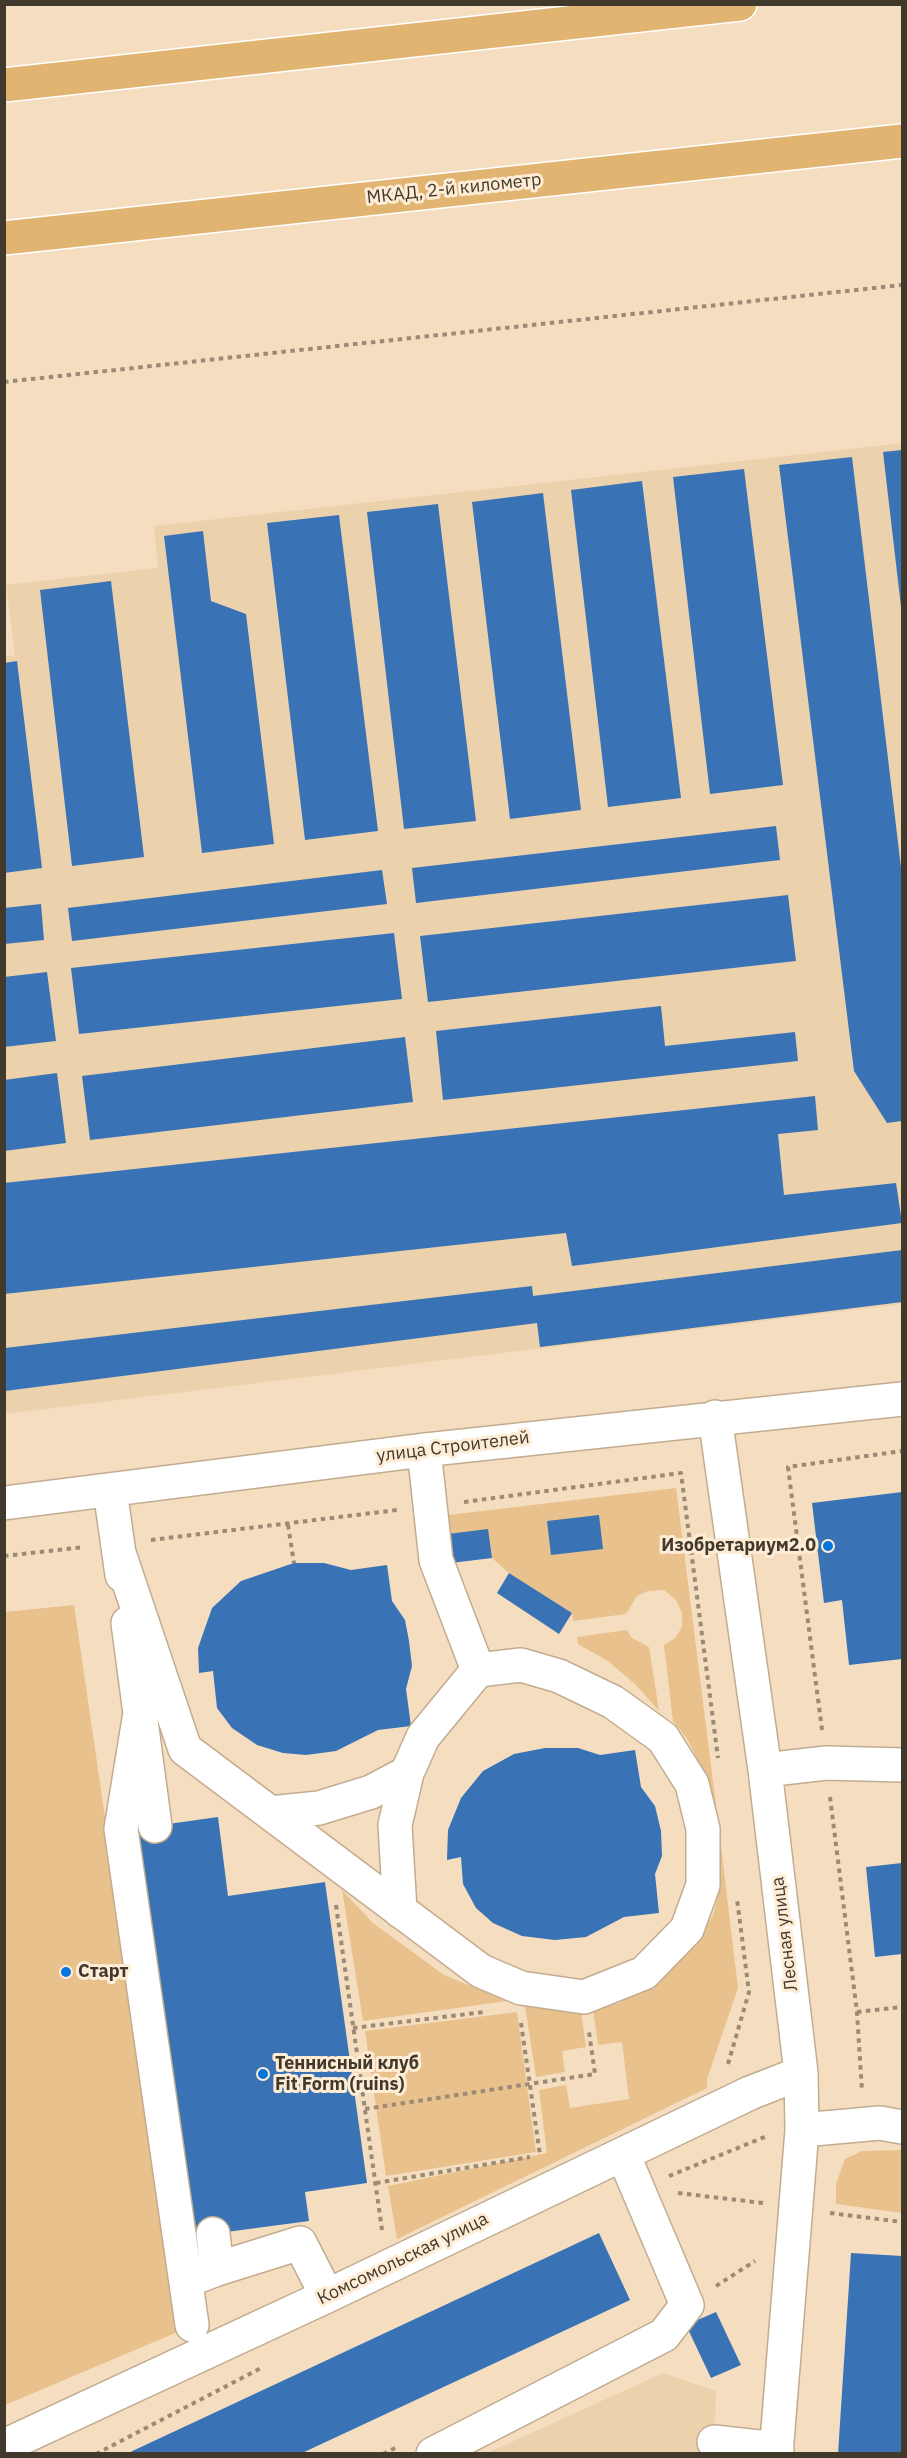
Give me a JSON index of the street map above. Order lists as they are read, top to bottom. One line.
{"streets":{"highway":["МКАД, 2-й километр"],"street":["улица Строителей","Лесная улица","Комсомольская улица"]},"crossings":[["улица Строителей","Лесная улица"],["Лесная улица","Комсомольская улица"]],"places":["Изобретариум2.0","Старт","Теннисный клуб Fit Form (ruins)"]}
